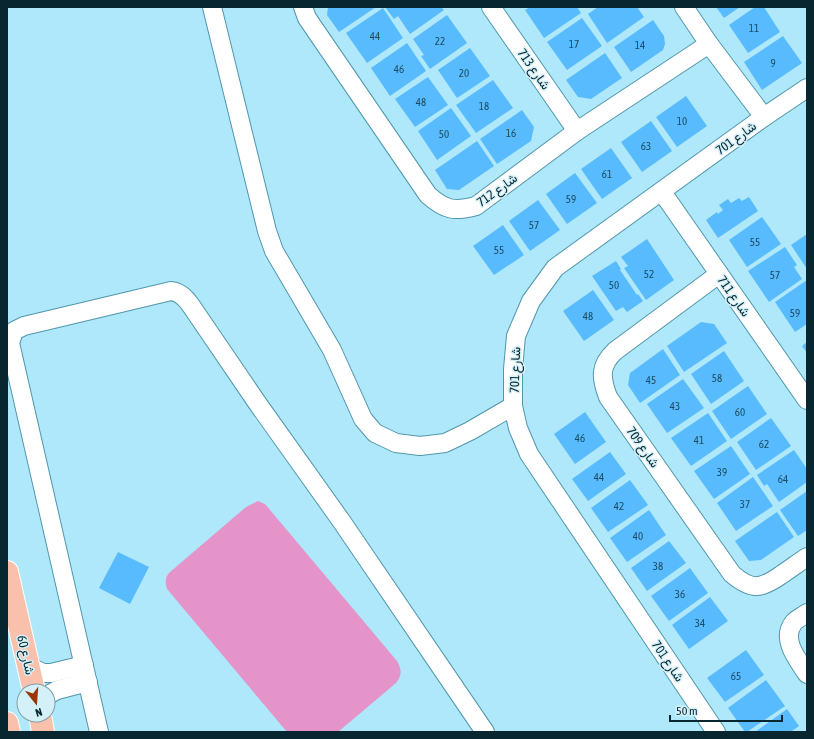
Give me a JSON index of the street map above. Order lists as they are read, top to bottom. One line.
{"streets":{"main road":["شارع 60"],"street":["شارع 713","شارع 701","شارع 712","شارع 711","شارع 709"]},"crossings":[["شارع 713","شارع 712"],["شارع 701","شارع 711"],["شارع 711","شارع 709"]],"house_numbers":["11","44","22","17","14","9","46","20","48","18","10","16","50","63","61","59","57","55","55","52","57","50","59","48","58","45","43","60","46","41","62","39","44","64","37","42","40","38","36","34","65"],"scale_bar":"50 m","north":"bottom"}
